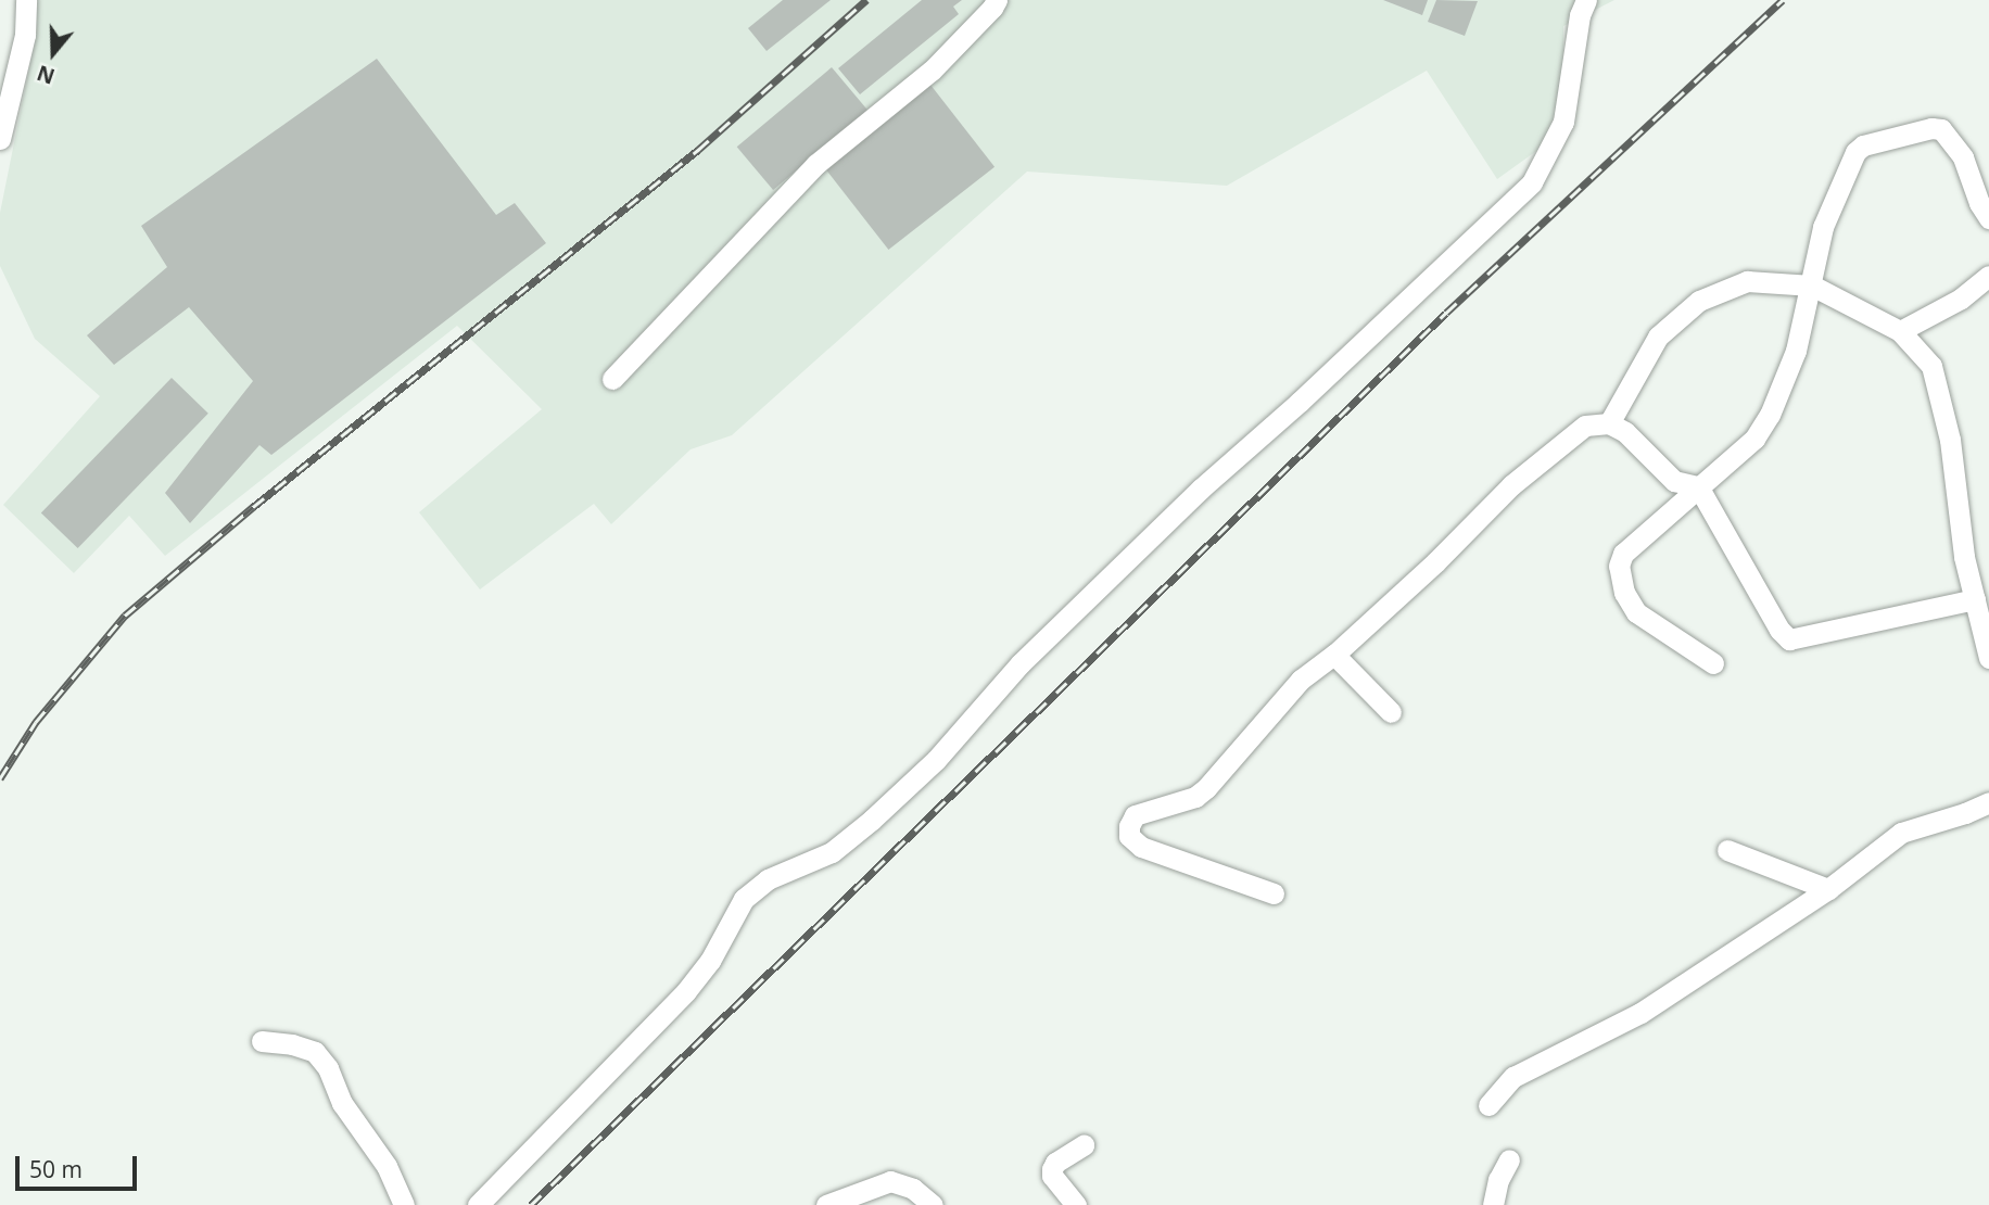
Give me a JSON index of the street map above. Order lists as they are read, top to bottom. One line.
{"scale_bar":"50 m","north":"bottom"}
